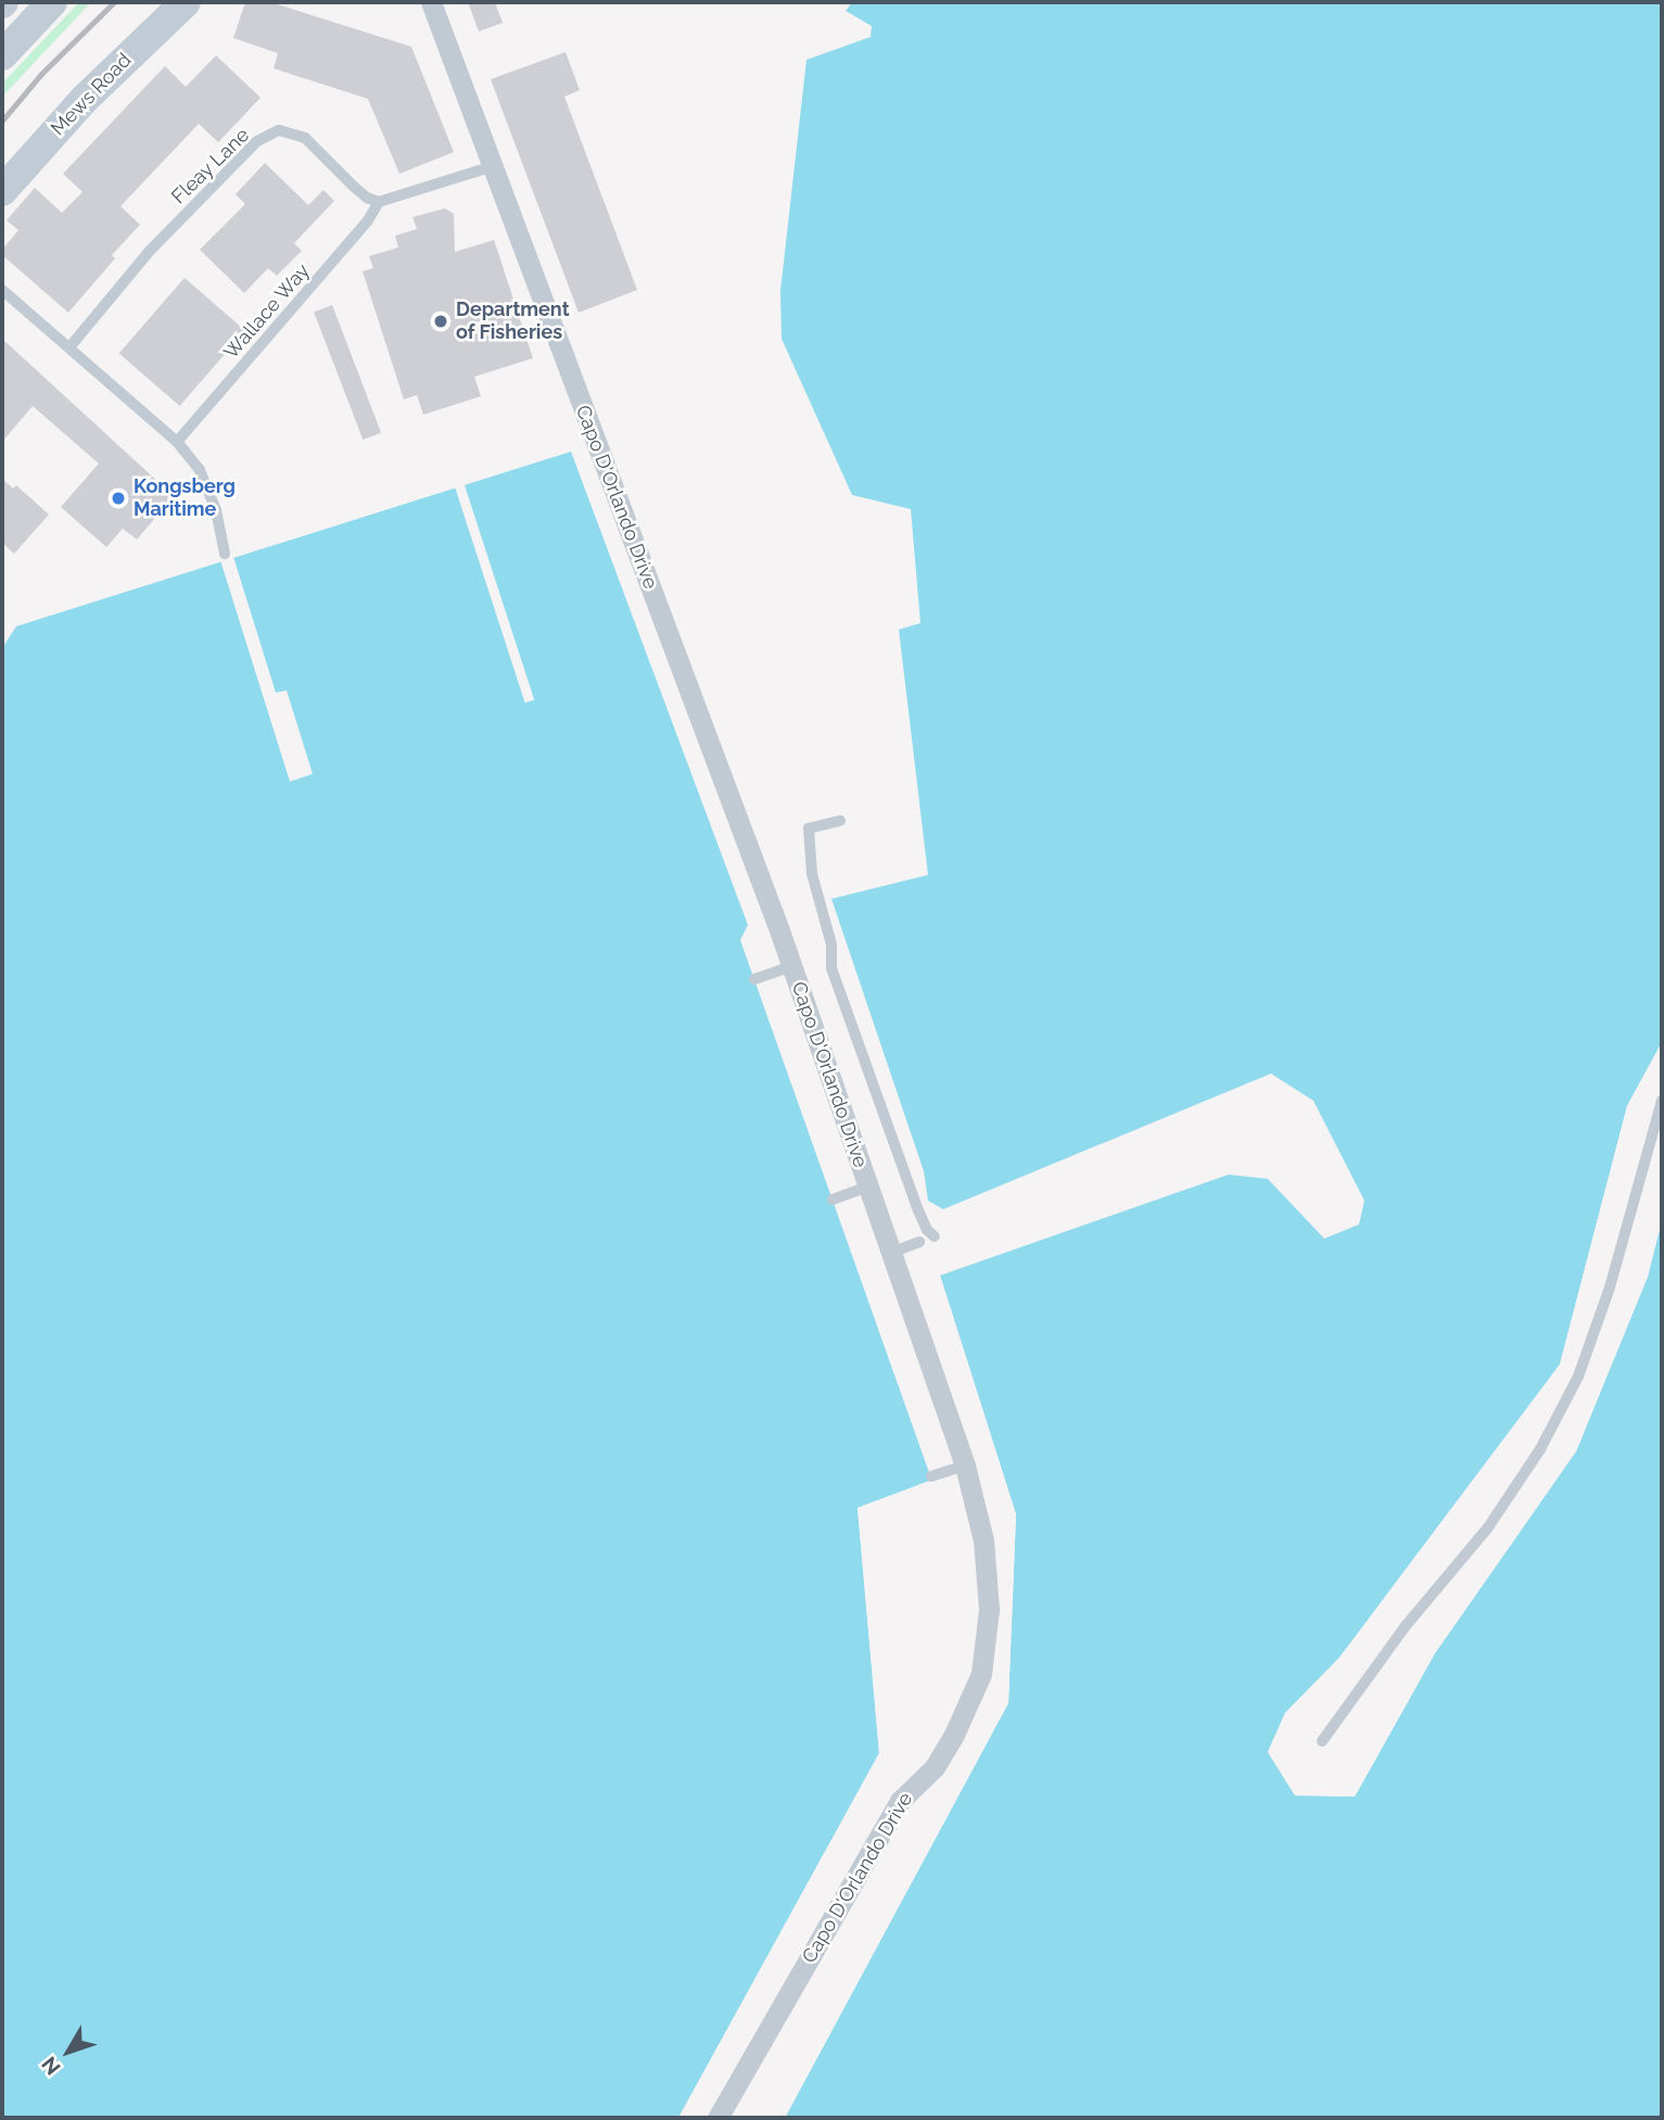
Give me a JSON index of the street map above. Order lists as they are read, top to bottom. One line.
{"streets":{"street":["Mews Road","Capo D'Orlando Drive"],"lane":["Fleay Lane","Wallace Way"]},"crossings":[["Fleay Lane","Wallace Way"]],"places":["Department of Fisheries","Kongsberg Maritime"],"north":"bottom left"}
